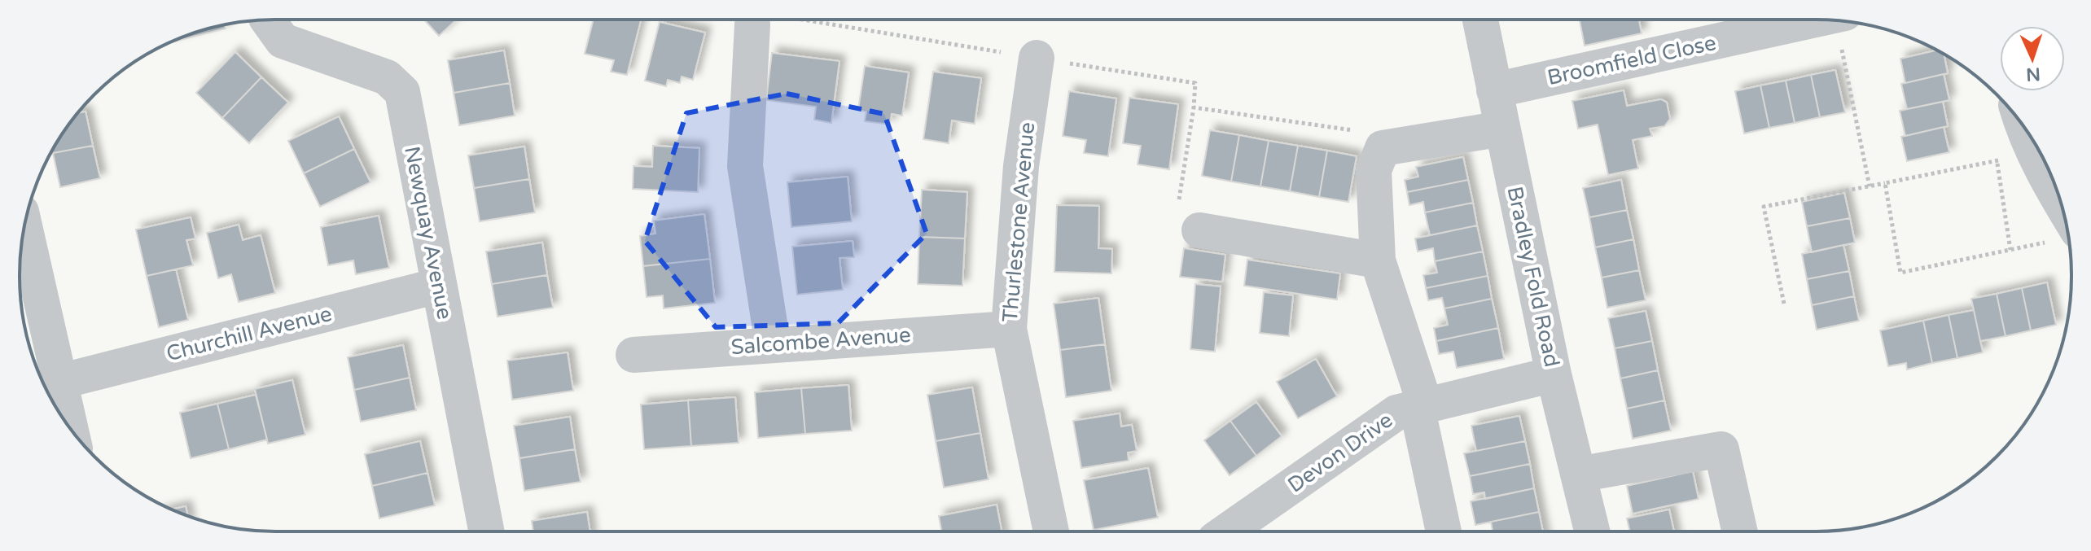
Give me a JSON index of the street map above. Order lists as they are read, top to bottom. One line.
{"streets":{"street":["Broomfield Close","Thurlestone Avenue","Newquay Avenue","Bradley Fold Road","Churchill Avenue","Salcombe Avenue","Devon Drive"]},"crossings":[["Broomfield Close","Bradley Fold Road"],["Thurlestone Avenue","Salcombe Avenue"],["Newquay Avenue","Churchill Avenue"],["Bradley Fold Road","Devon Drive"]],"north":"bottom"}
